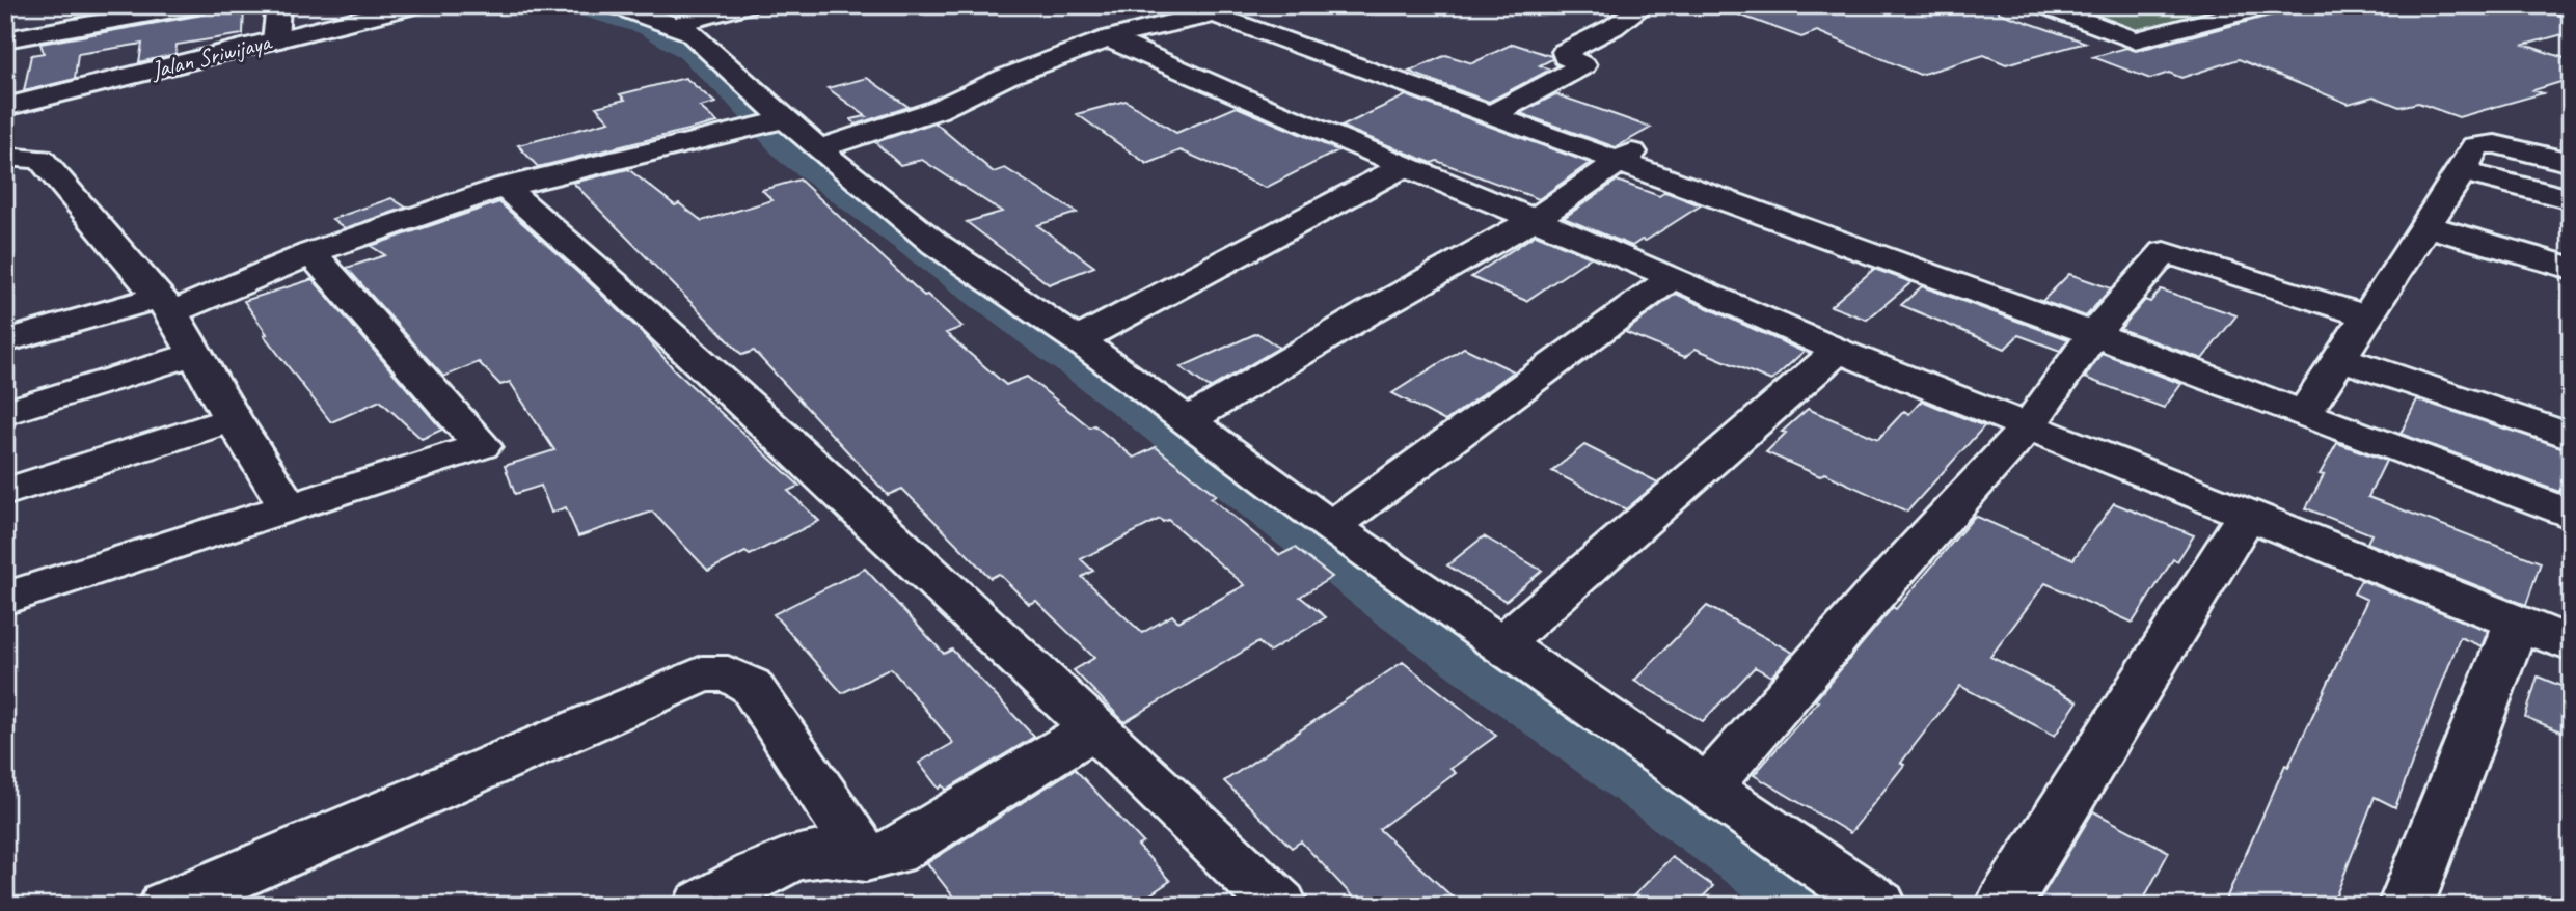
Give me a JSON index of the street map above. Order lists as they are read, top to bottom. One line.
{"streets":{"main road":["Jalan Sriwijaya"]}}
